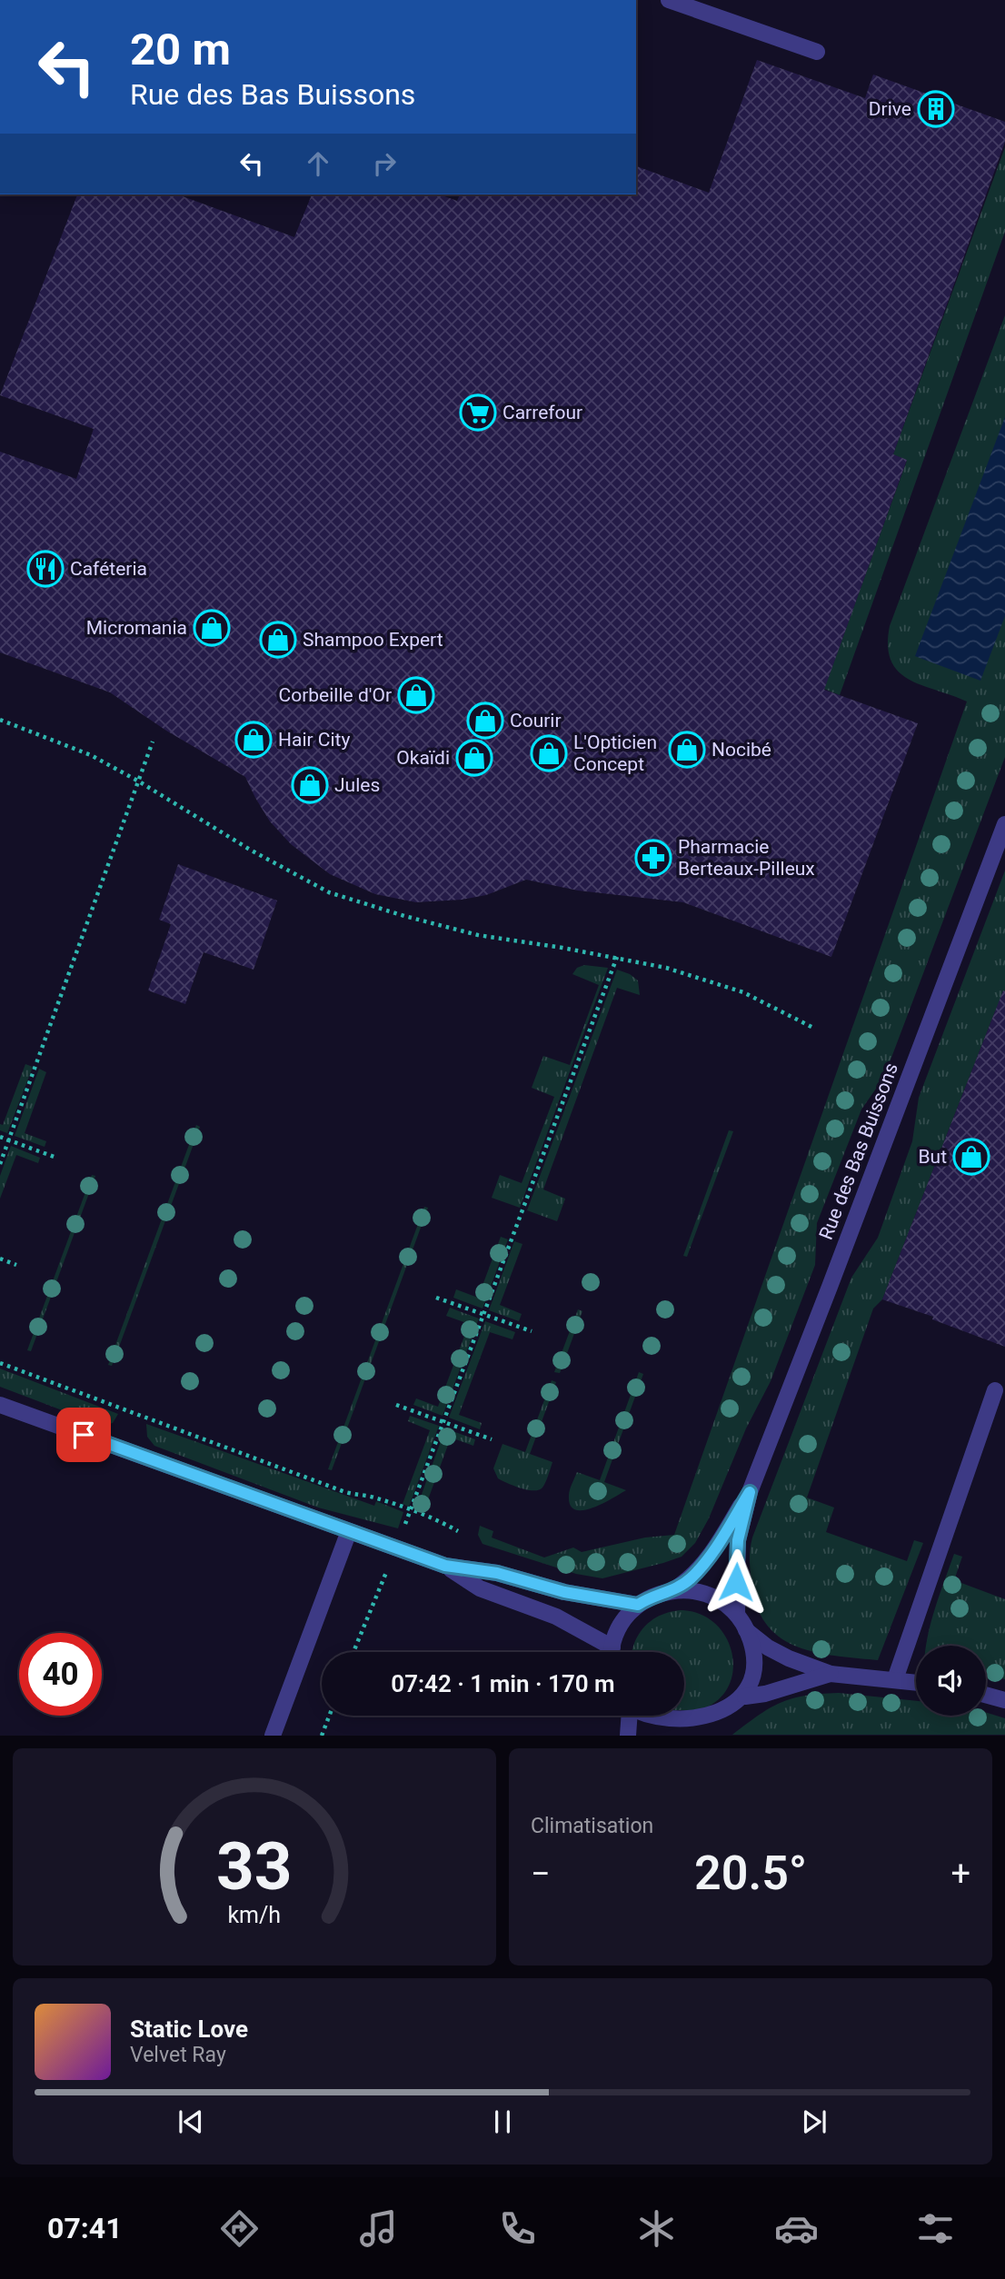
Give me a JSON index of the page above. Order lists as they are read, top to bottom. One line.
{"streets":{"street":["Rue des Bas Buissons"]},"places":{"building":["Drive"],"supermarket":["Carrefour"],"restaurant":["Caféteria"],"shop":["Micromania","Shampoo Expert","Corbeille d'Or","Courir","Hair City","Nocibé","L'Opticien Concept","Okaïdi","Jules","But"],"pharmacy":["Pharmacie Berteaux-Pilleux"]},"page":{"turn":["20 m","Rue des Bas Buissons"],"limit":"40","trip":"07:42 · 1 min · 170 m","tile":"Climatisation","heat":["−","20.5°","+"],"song":["Static Love","Velvet Ray"],"tabs":"07:41","gauge":["33","km/h"]}}
